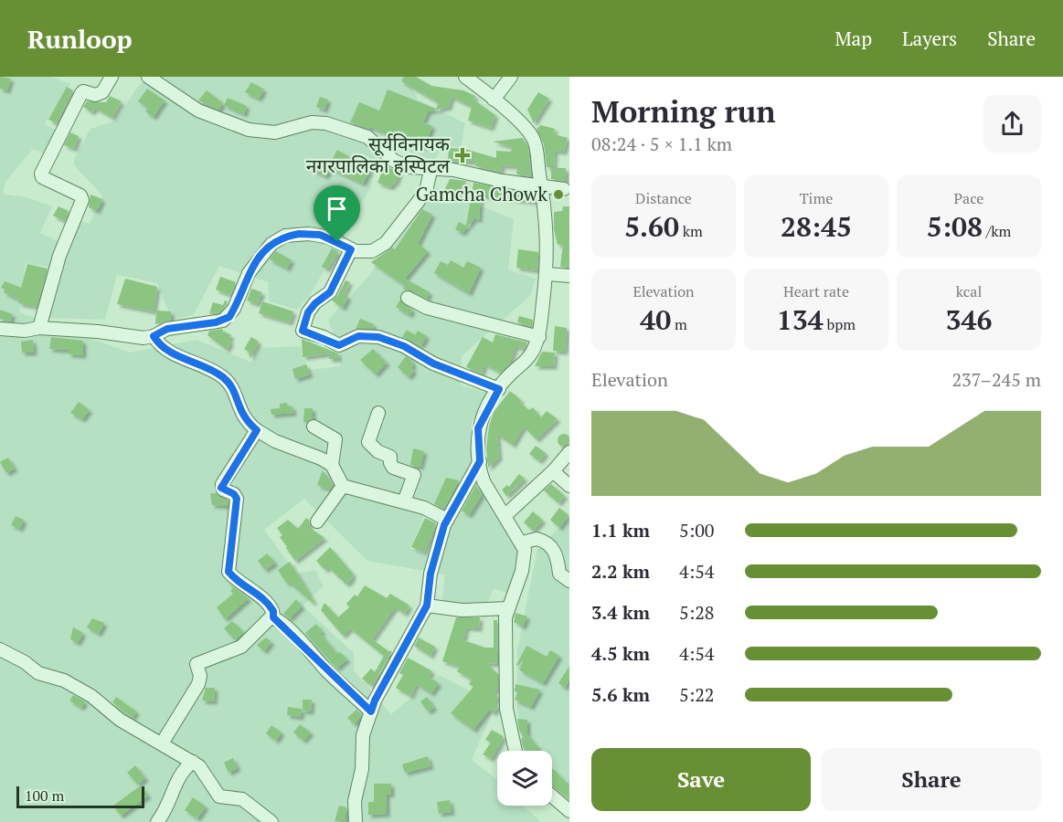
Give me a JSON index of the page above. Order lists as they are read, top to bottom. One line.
{"places":{"health":["सूर्यविनायक नगरपालिका हस्पिटल"],"other":["Gamcha Chowk"]},"scale_bar":"100 m","page":{"header":"Runloop","nav":["Map","Layers","Share"],"heading":["Morning run","08:24 · 5 × 1.1 km"],"stats":[["Distance","5.60 km"],["Time","28:45"],["Pace","5:08 /km"],["Elevation","40 m"],["Heart rate","134 bpm"],["kcal","346"]],"chart":["Elevation","237–245 m"],"list":[{"name":"1.1 km","note":"5:00"},{"name":"2.2 km","note":"4:54"},{"name":"3.4 km","note":"5:28"},{"name":"4.5 km","note":"4:54"},{"name":"5.6 km","note":"5:22"}],"buttons":["Save","Share"],"scale":"100 m"}}
